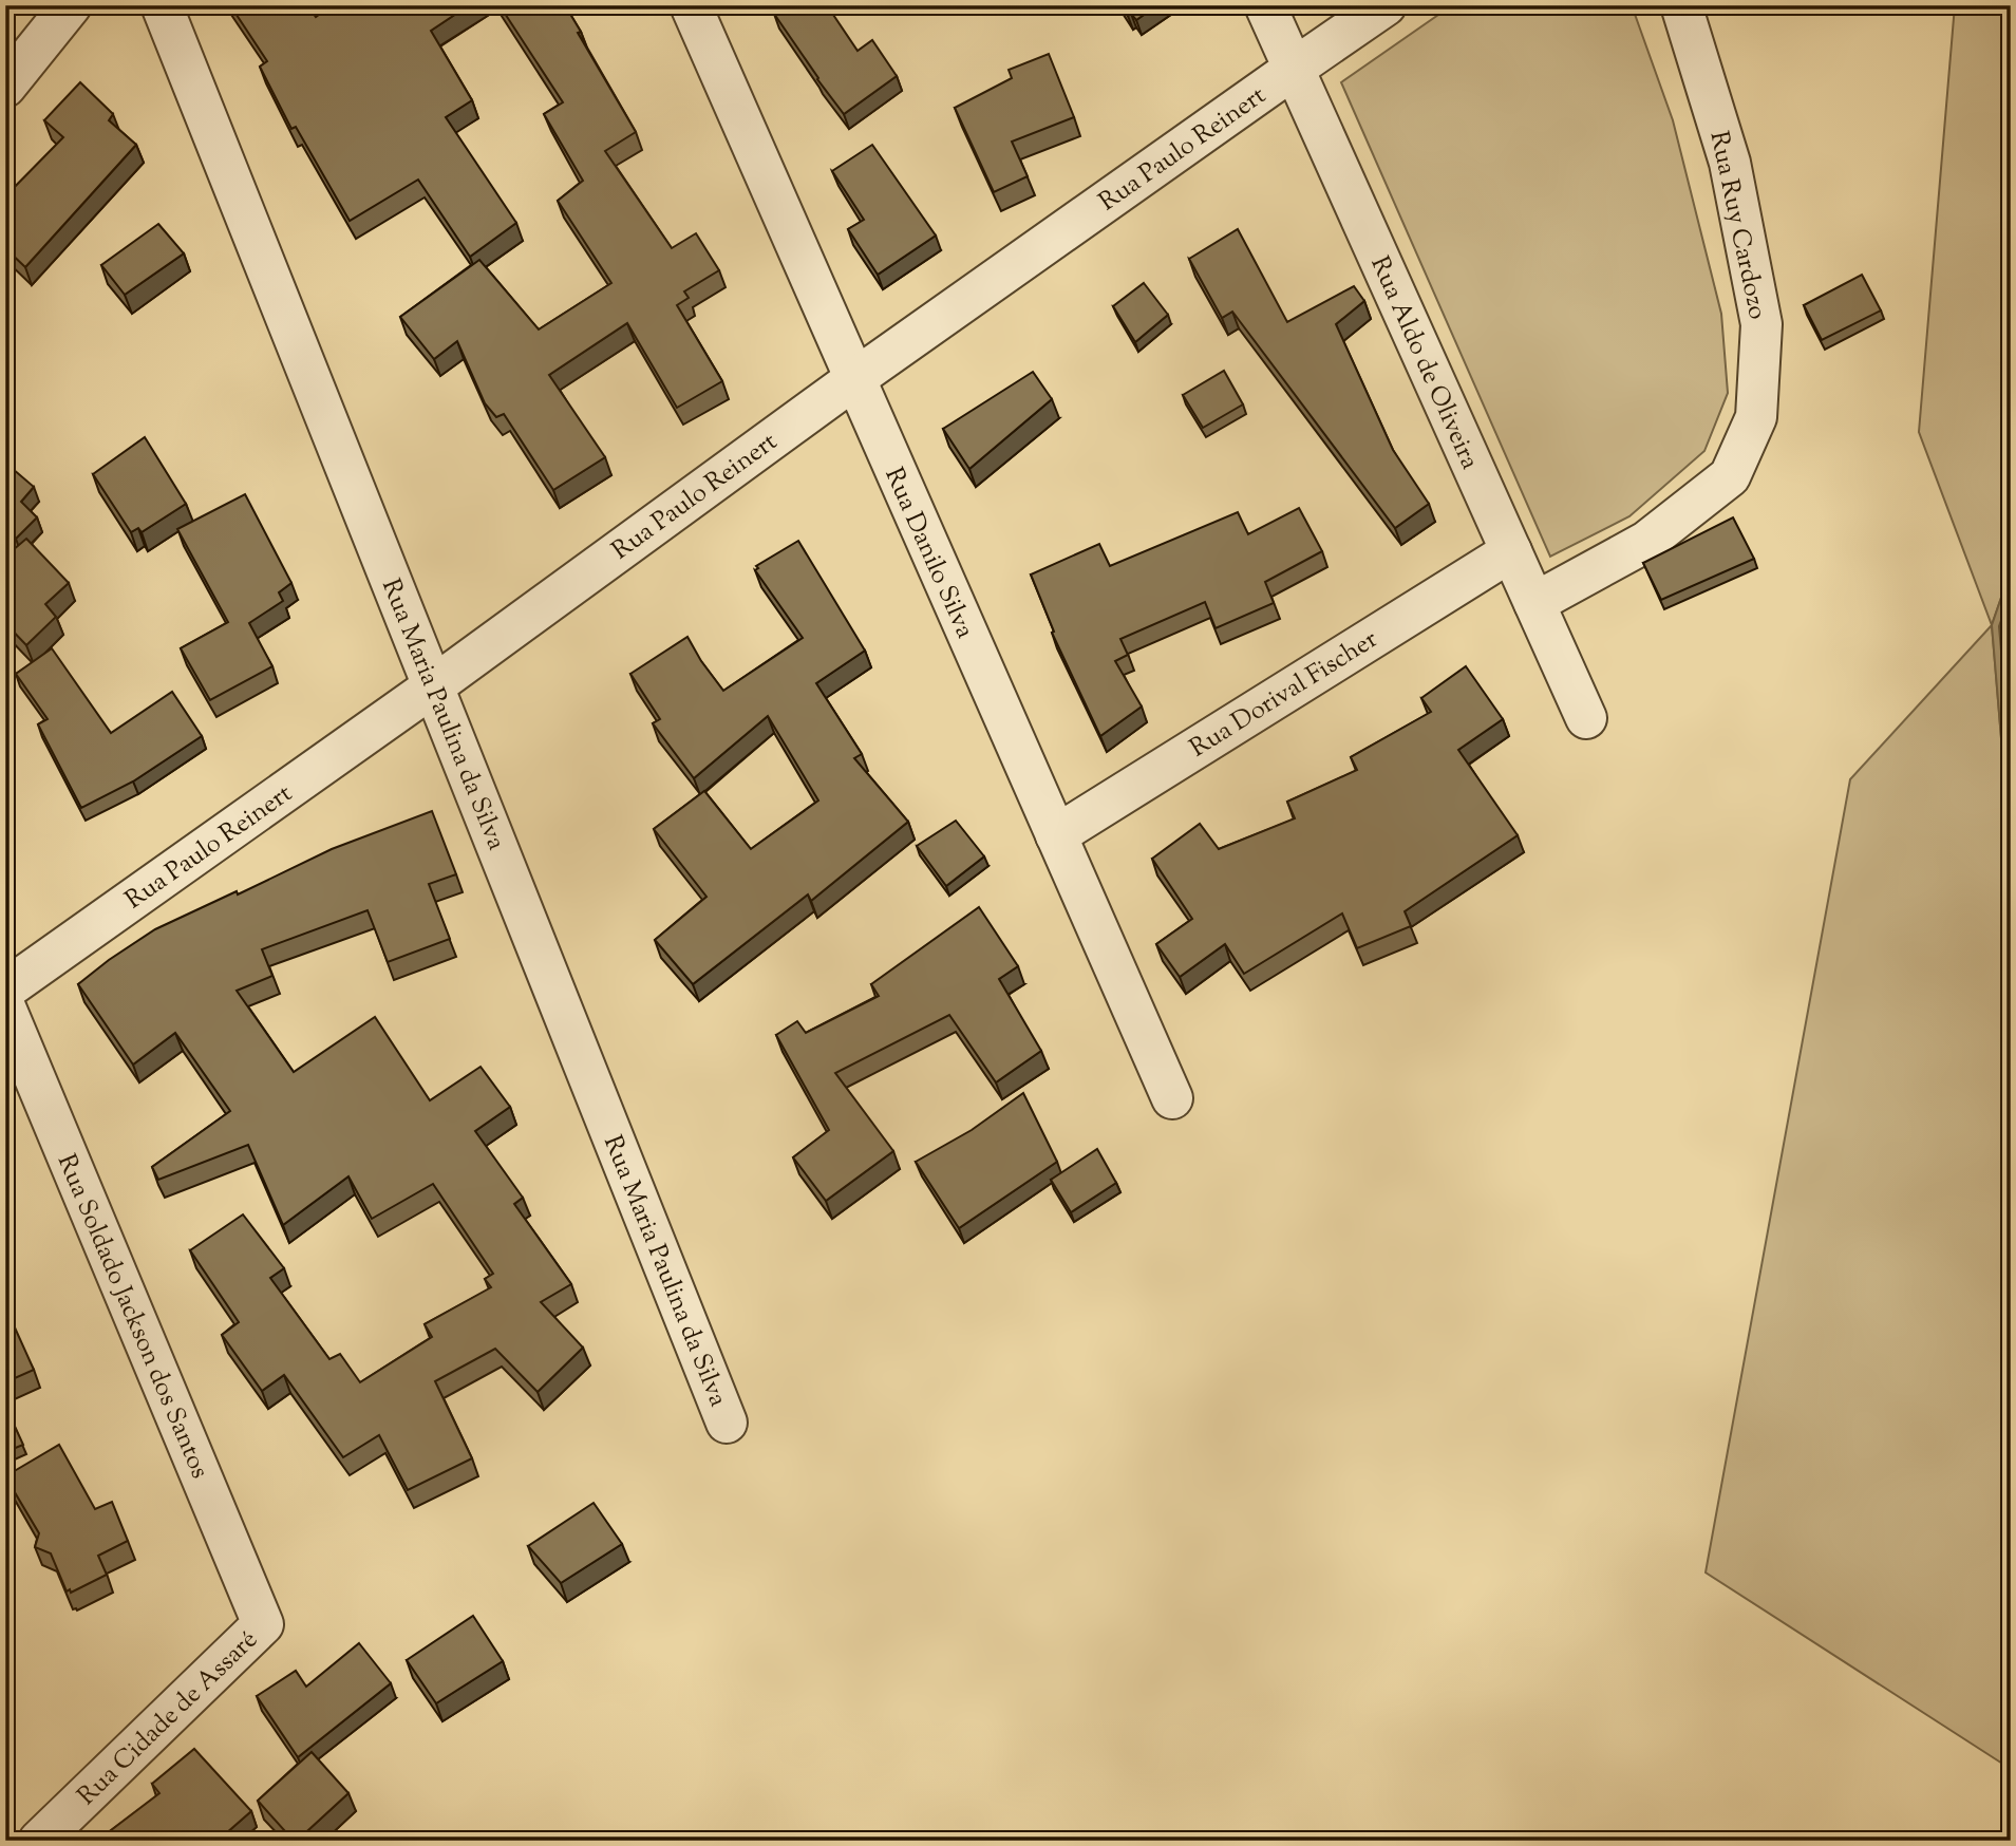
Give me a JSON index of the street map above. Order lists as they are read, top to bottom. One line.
{"streets":{"street":["Rua Paulo Reinert","Rua Ruy Cardozo","Rua Aldo de Oliveira","Rua Danilo Silva","Rua Dorival Fischer","Rua Maria Paulina da Silva","Rua Soldado Jackson dos Santos","Rua Cidade de Assaré"]},"crossings":[["Rua Paulo Reinert","Rua Aldo de Oliveira"],["Rua Paulo Reinert","Rua Danilo Silva"],["Rua Paulo Reinert","Rua Maria Paulina da Silva"],["Rua Ruy Cardozo","Rua Aldo de Oliveira"],["Rua Aldo de Oliveira","Rua Dorival Fischer"],["Rua Danilo Silva","Rua Dorival Fischer"],["Rua Soldado Jackson dos Santos","Rua Cidade de Assaré"]]}
